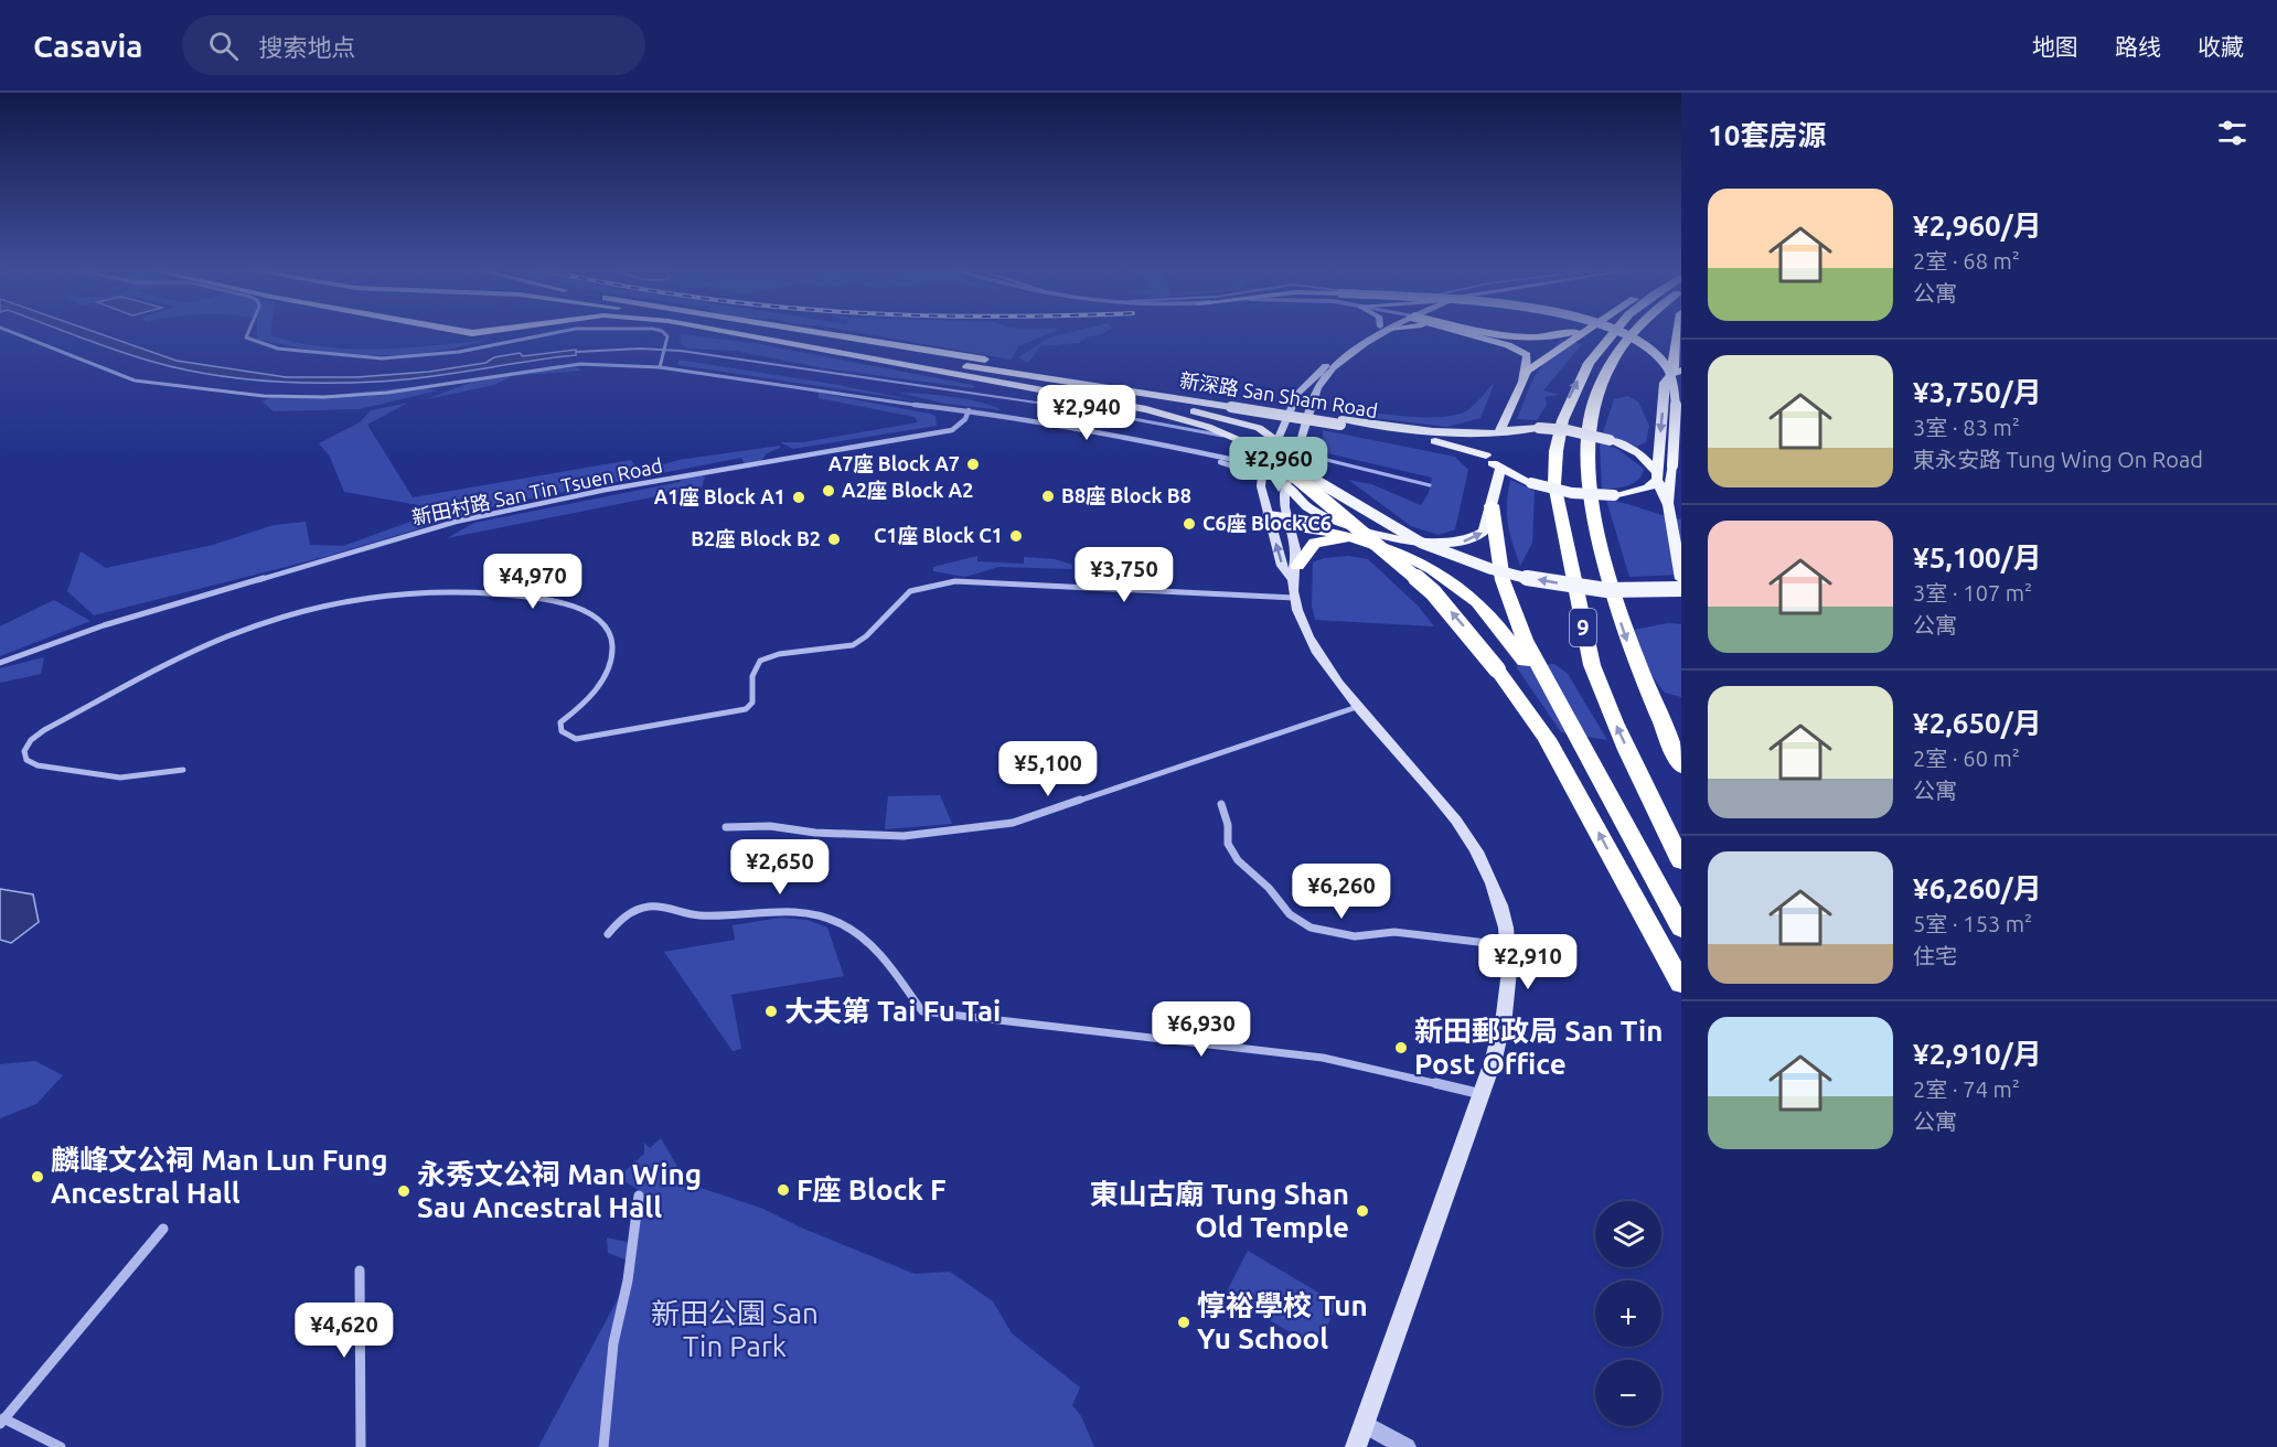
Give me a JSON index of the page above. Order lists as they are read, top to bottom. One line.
{"streets":{"highway":["9"],"main road":["新深路 San Sham Road"],"street":["新田村路 San Tin Tsuen Road"]},"parks":["新田公園 San Tin Park"],"places":["A7座 Block A7","A2座 Block A2","B8座 Block B8","A1座 Block A1","C6座 Block C6","C1座 Block C1","B2座 Block B2","大夫第 Tai Fu Tai","新田郵政局 San Tin Post Office","麟峰文公祠 Man Lun Fung Ancestral Hall","F座 Block F","永秀文公祠 Man Wing Sau Ancestral Hall","東山古廟 Tung Shan Old Temple","惇裕學校 Tun Yu School"],"page":{"header":"Casavia","search":"搜索地点","nav":["地图","路线","收藏"],"heading":"10套房源","list":[{"name":"¥2,960/月","note":"2室 · 68 m² · 公寓"},{"name":"¥3,750/月","note":"3室 · 83 m² · 東永安路 Tung Wing On Road"},{"name":"¥5,100/月","note":"3室 · 107 m² · 公寓"},{"name":"¥2,650/月","note":"2室 · 60 m² · 公寓"},{"name":"¥6,260/月","note":"5室 · 153 m² · 住宅"},{"name":"¥2,910/月","note":"2室 · 74 m² · 公寓"}],"price":["¥2,940","¥2,960","¥3,750","¥4,970","¥5,100","¥2,650","¥6,260","¥2,910","¥6,930","¥4,620"],"map_buttons":["+","−"]}}
